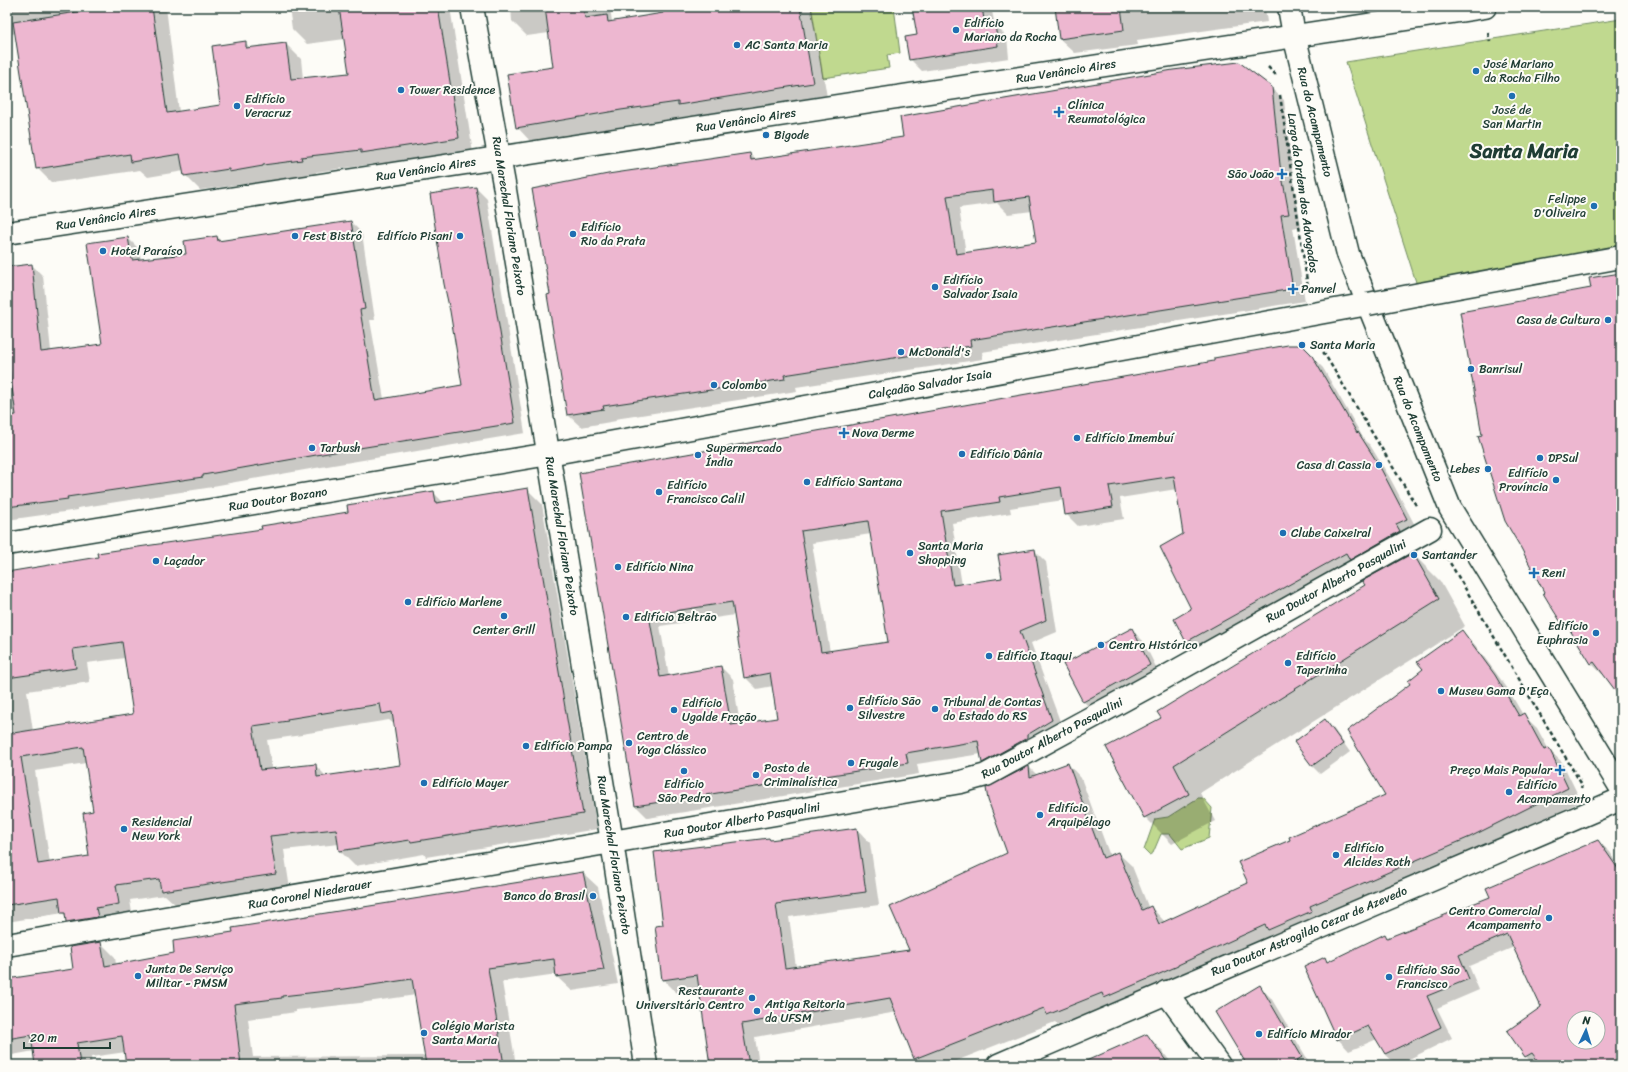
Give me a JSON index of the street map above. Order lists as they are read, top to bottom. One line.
{"streets":{"street":["Rua Venâncio Aires","Rua do Acampamento","Rua Marechal Floriano Peixoto","Calçadão Salvador Isaia","Rua Doutor Bozano","Rua Doutor Alberto Pasqualini","Rua Coronel Niederauer","Rua Doutor Astrogildo Cezar de Azevedo"],"path":["Largo da Ordem dos Advogados"]},"crossings":[["Rua Venâncio Aires","Rua do Acampamento"],["Rua Venâncio Aires","Rua Marechal Floriano Peixoto"],["Largo da Ordem dos Advogados","Calçadão Salvador Isaia"],["Largo da Ordem dos Advogados","Rua Doutor Alberto Pasqualini"],["Largo da Ordem dos Advogados","Rua Doutor Astrogildo Cezar de Azevedo"],["Rua Marechal Floriano Peixoto","Calçadão Salvador Isaia"],["Rua Marechal Floriano Peixoto","Rua Doutor Bozano"],["Rua Marechal Floriano Peixoto","Rua Doutor Alberto Pasqualini"],["Rua Marechal Floriano Peixoto","Rua Coronel Niederauer"],["Calçadão Salvador Isaia","Rua Doutor Bozano"],["Rua Doutor Alberto Pasqualini","Rua Coronel Niederauer"]],"districts":["Santa Maria"],"places":{"other":["Edifício Mariano da Rocha","AC Santa Maria","José Mariano da Rocha Filho","Tower Residence","José de San Martin","Edifício Veracruz","Bigode","Felippe D'Oliveira","Edifício Rio da Prata","Fest Bistrô","Edifício Pisani","Hotel Paraíso","Edifício Salvador Isaia","Casa de Cultura","Santa Maria","McDonald's","Banrisul","Colombo","Edifício Imembuí","Tarbush","Edifício Dânia","Supermercado Índia","DPSul","Casa di Cassia","Lebes","Edifício Província","Edifício Santana","Edifício Francisco Calil","Clube Caixeiral","Santa Maria Shopping","Santander","Laçador","Edifício Nina","Edifício Marlene","Center Grill","Edifício Beltrão","Edifício Euphrasia","Centro Histórico","Edifício Itaqui","Edifício Taperinha","Museu Gama D'Eça","Edifício São Silvestre","Tribunal de Contas do Estado do RS","Edifício Ugalde Fração","Centro de Yoga Clássico","Edifício Pampa","Frugale","Edifício São Pedro","Posto de Criminalística","Edifício Mayer","Edifício Acampamento","Edifício Arquipélago","Residencial New York","Edifício Alcides Roth","Banco do Brasil","Centro Comercial Acampamento","Junta De Serviço Militar - PMSM","Edifício São Francisco","Restaurante Universitário Centro","Antiga Reitoria da UFSM","Colégio Marista Santa Maria","Edifício Mirador"],"health":["Clínica Reumatológica","São João","Panvel","Nova Derme","Reni","Preço Mais Popular"]},"scale_bar":"20 m","north":"top"}
